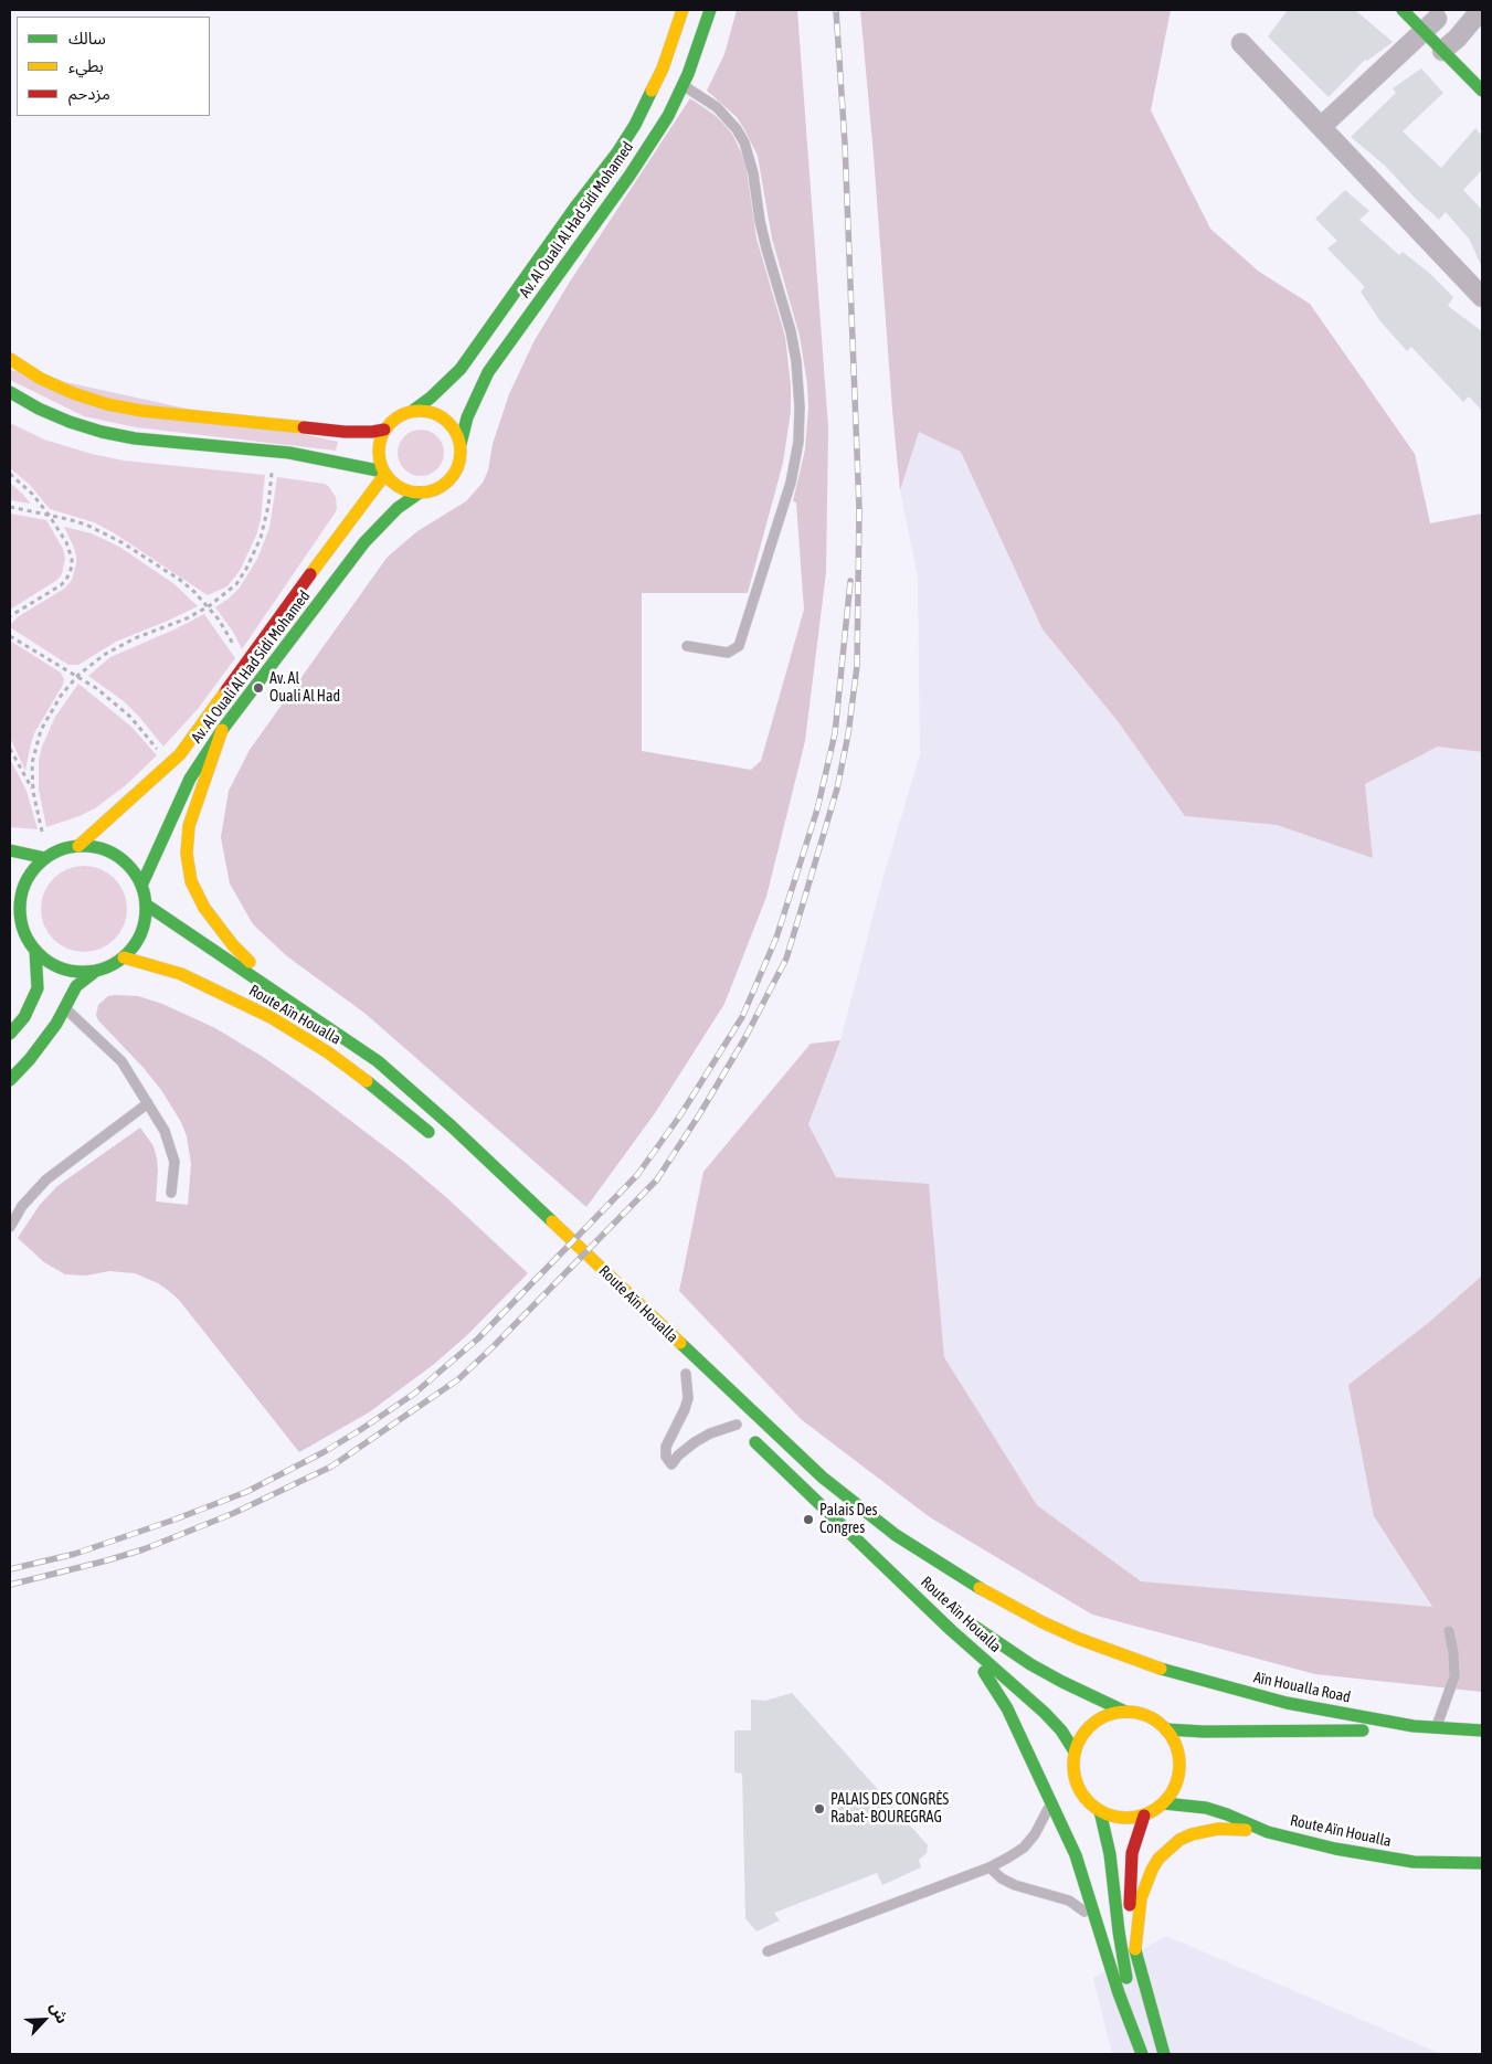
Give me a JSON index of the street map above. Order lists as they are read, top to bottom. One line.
{"streets":{"main road":["Av. Al Ouali Al Had Sidi Mohamed","Route Aïn Houalla","Aïn Houalla Road"]},"crossings":[["Av. Al Ouali Al Had Sidi Mohamed","Route Aïn Houalla"],["Route Aïn Houalla","Aïn Houalla Road"]],"places":["Av. Al Ouali Al Had","Palais Des Congres","PALAIS DES CONGRÈS Rabat- BOUREGRAG"],"legend":["سالك","بطيء","مزدحم"],"north":"top right"}
